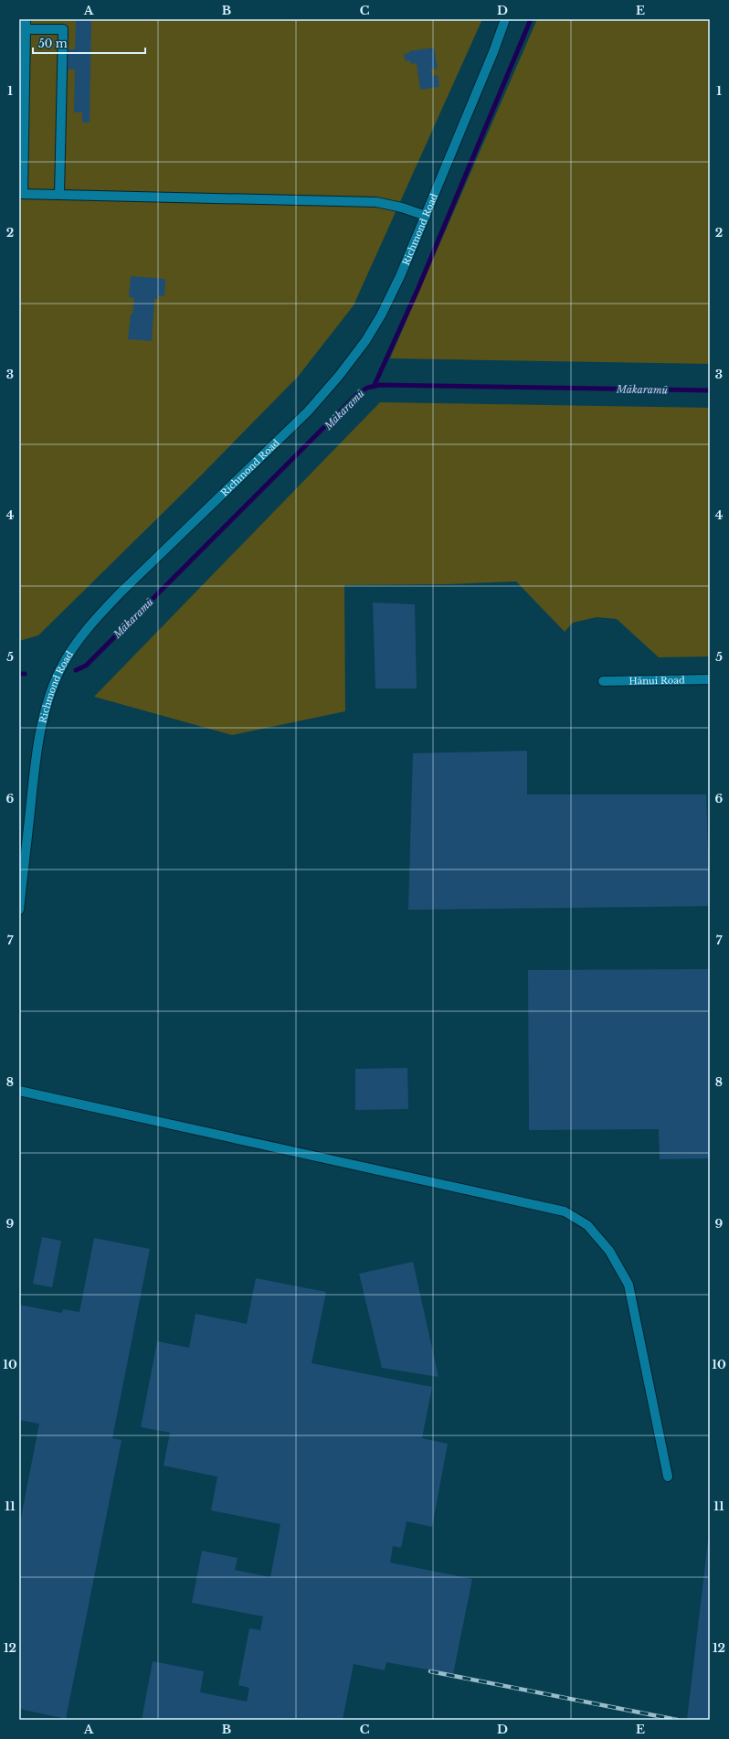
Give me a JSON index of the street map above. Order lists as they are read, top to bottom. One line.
{"streets":{"street":["Richmond Road","Hānui Road"]},"water":["Mākaramū"],"scale_bar":"50 m","grid":{"columns":["A","B","C","D","E"],"rows":["1","2","3","4","5","6","7","8","9","10","11","12"]}}
